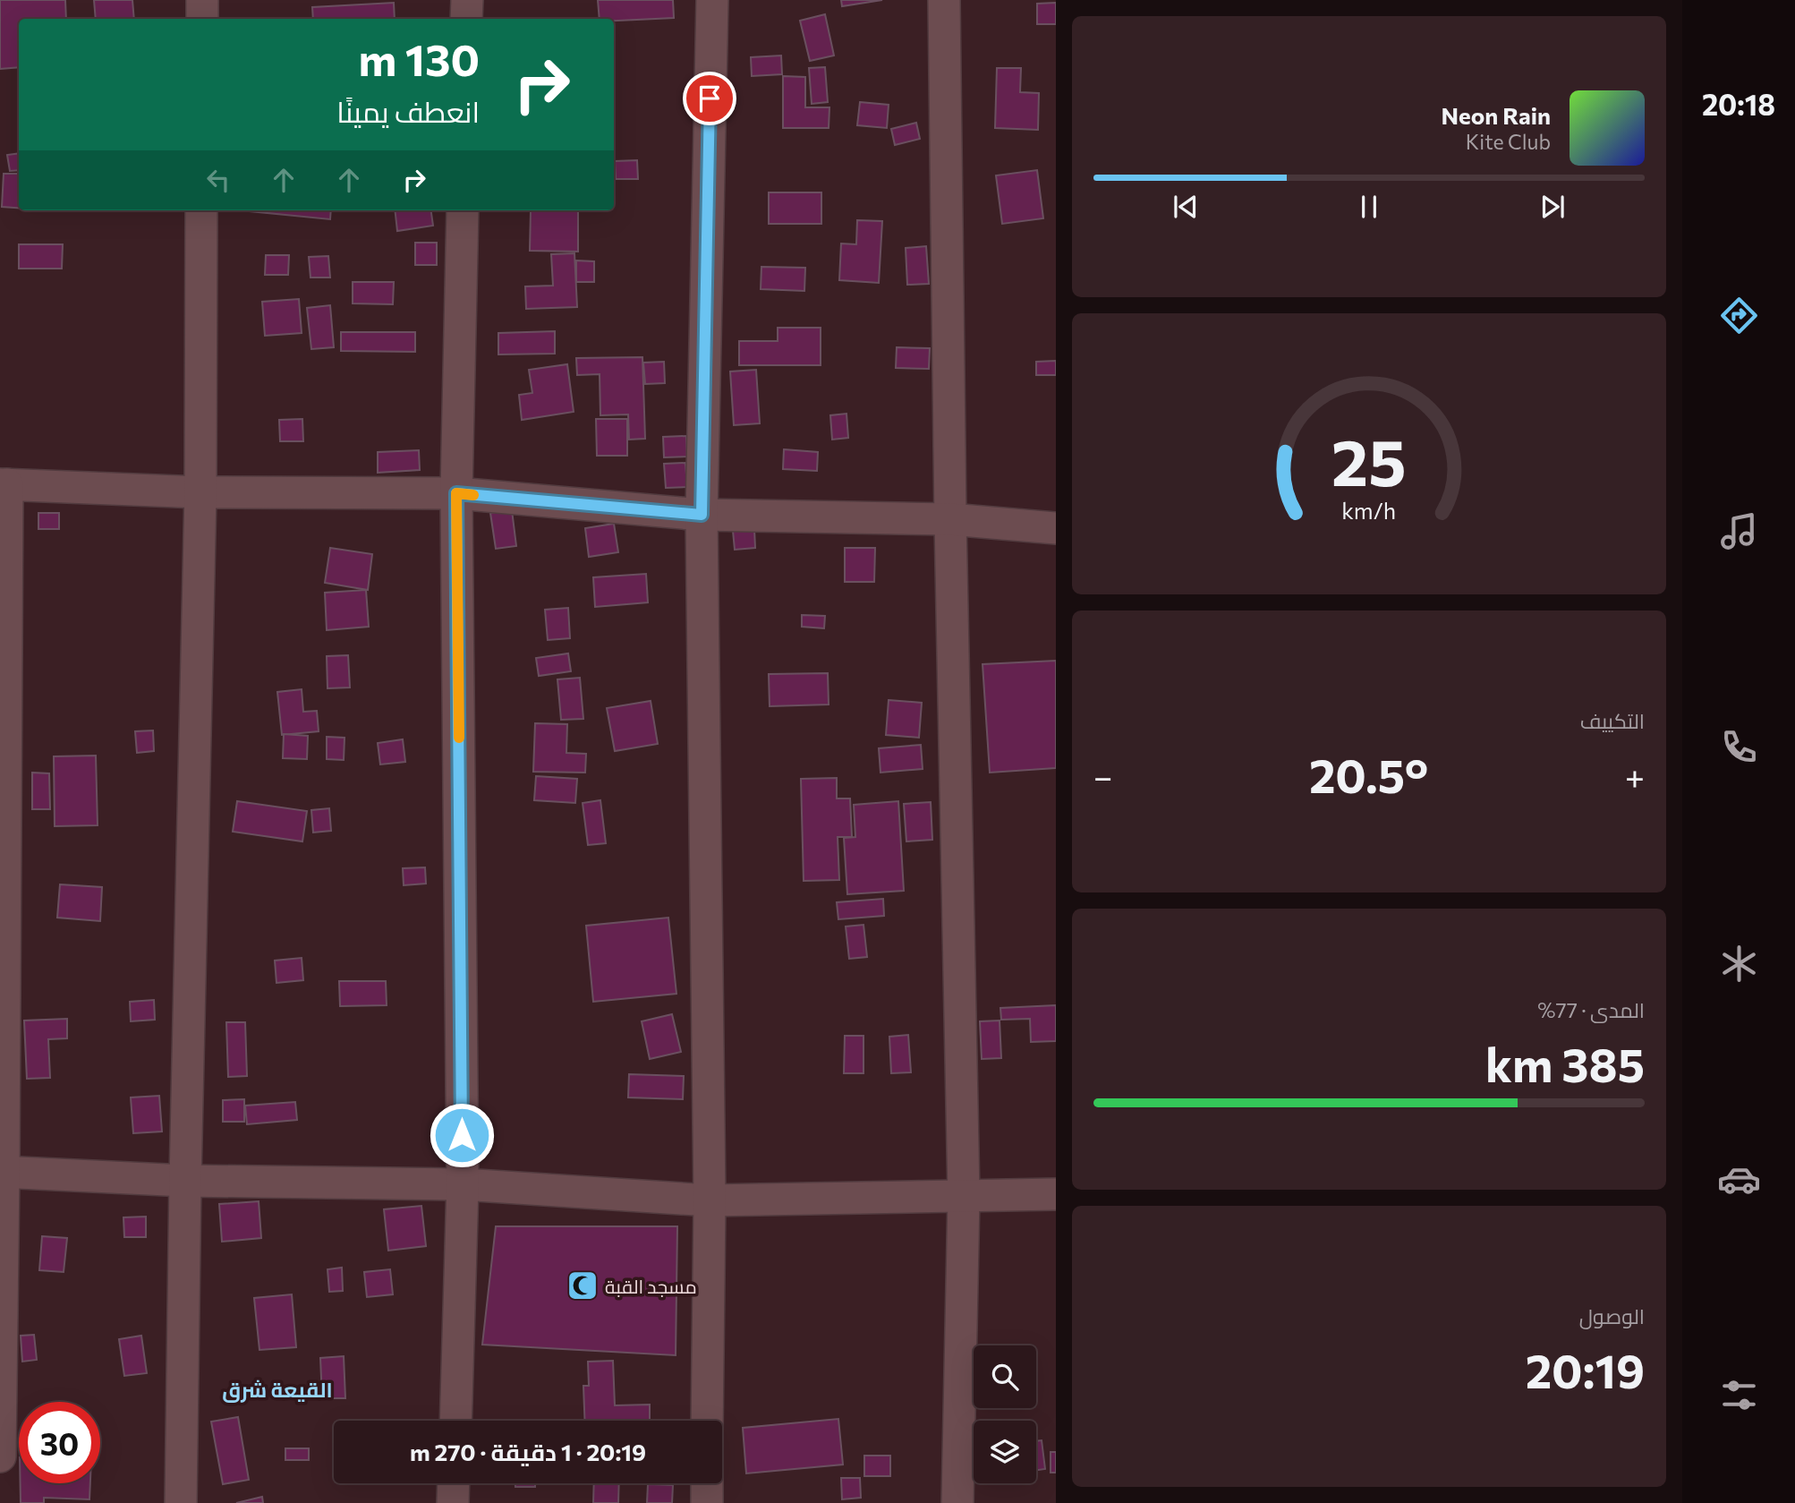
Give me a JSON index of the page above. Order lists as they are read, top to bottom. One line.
{"districts":["القيعة شرق"],"places":{"mosque":["مسجد القبة"]},"page":{"tabs":"20:18","turn":["130 m","انعطف يمينًا"],"song":["Neon Rain","Kite Club"],"tile":["التكييف",["المدى · 77%","385 km"],["الوصول","20:19"]],"heat":["−","20.5°","+"],"limit":"30","trip":"20:19 · 1 دقيقة · 270 m","gauge":["25","km/h"]}}
